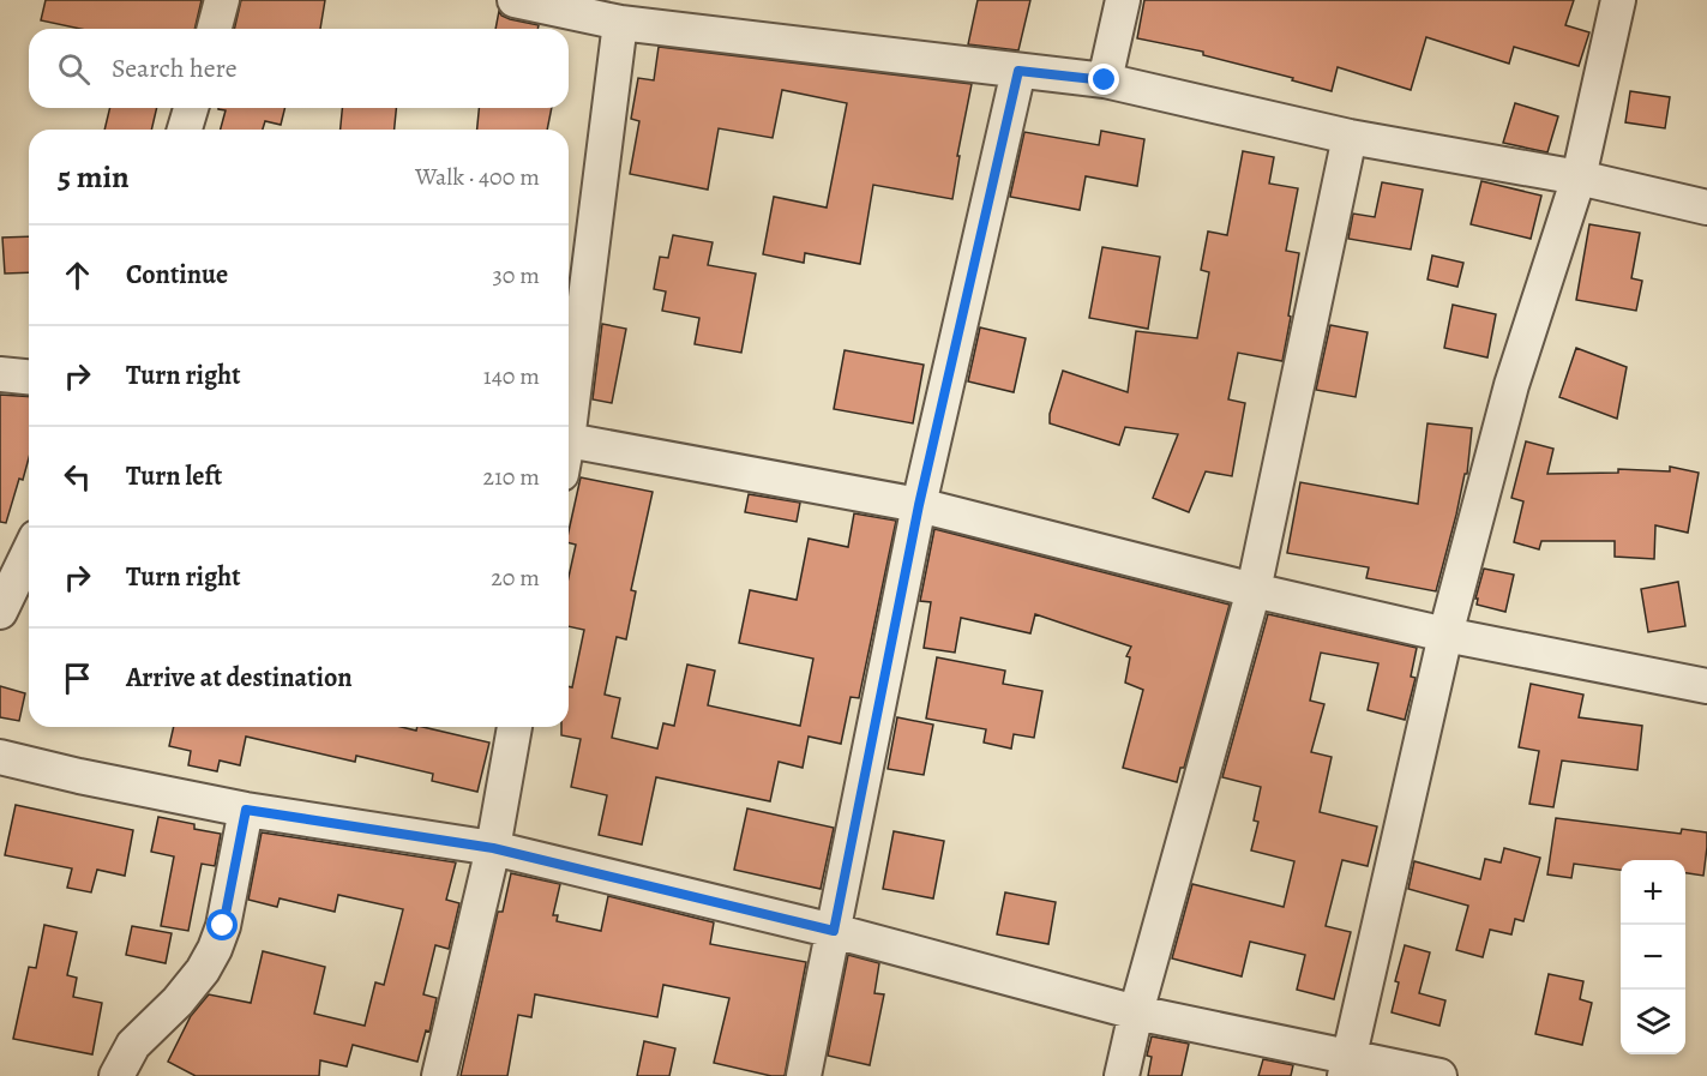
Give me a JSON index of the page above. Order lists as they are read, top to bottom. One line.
{"page":{"search":"Search here","heading":["5 min","Walk · 400 m"],"list":[["Continue","30 m"],["Turn right","140 m"],["Turn left","210 m"],["Turn right","20 m"],"Arrive at destination"],"map_buttons":["+","−"]}}
